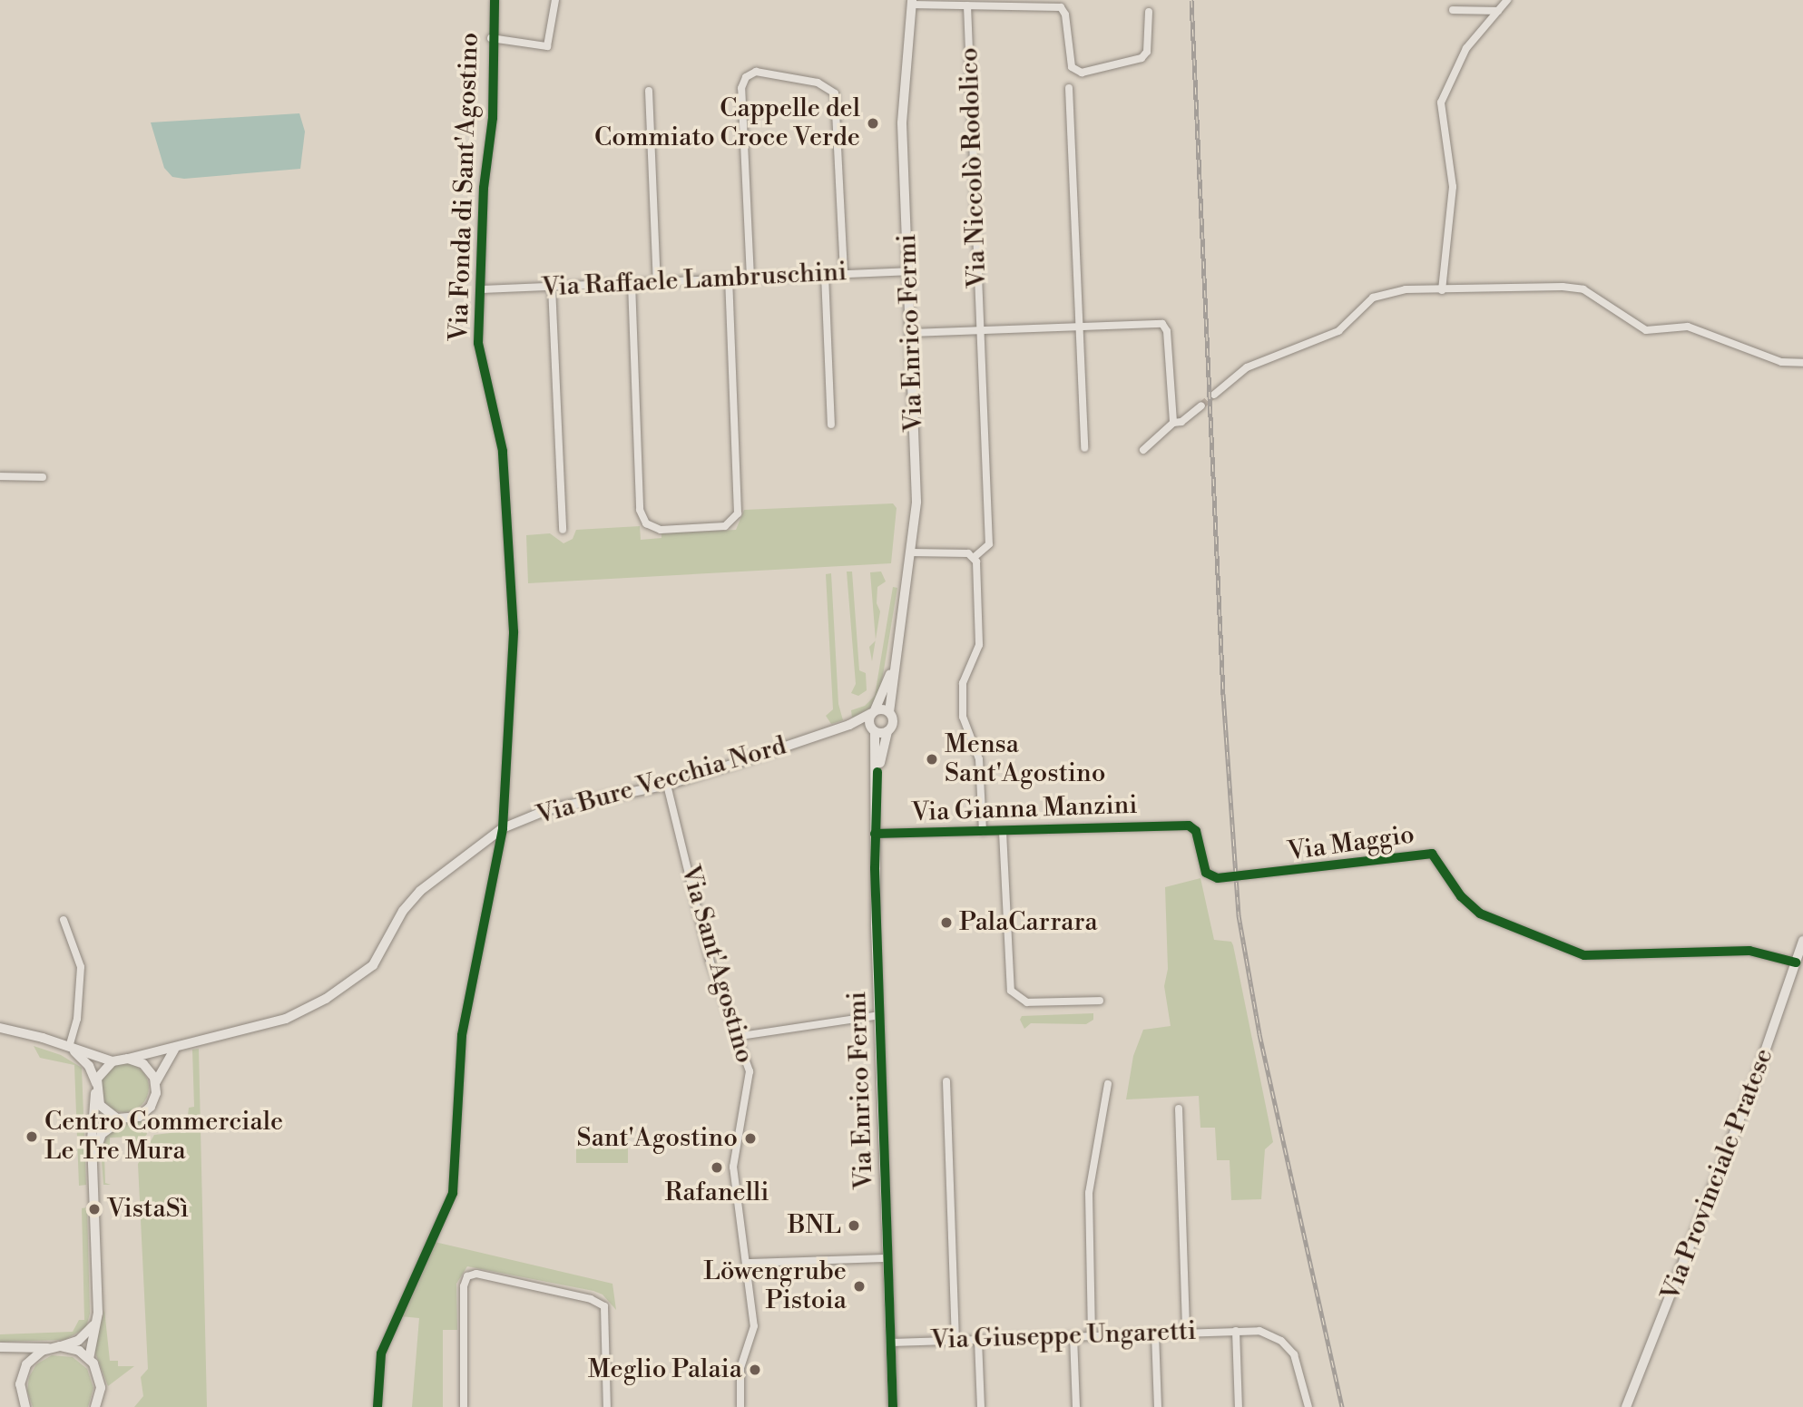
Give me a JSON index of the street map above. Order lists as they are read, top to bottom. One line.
{"streets":{"street":["Via Niccolò Rodolico","Via Fonda di Sant'Agostino","Via Raffaele Lambruschini","Via Enrico Fermi","Via Bure Vecchia Nord","Via Gianna Manzini","Via Maggio","Via Sant'Agostino","Via Provinciale Pratese","Via Giuseppe Ungaretti"]},"crossings":[["Via Fonda di Sant'Agostino","Via Raffaele Lambruschini"],["Via Fonda di Sant'Agostino","Via Bure Vecchia Nord"],["Via Raffaele Lambruschini","Via Enrico Fermi"],["Via Enrico Fermi","Via Gianna Manzini"],["Via Enrico Fermi","Via Giuseppe Ungaretti"],["Via Bure Vecchia Nord","Via Sant'Agostino"],["Via Gianna Manzini","Via Maggio"],["Via Maggio","Via Provinciale Pratese"]],"places":["Cappelle del Commiato Croce Verde","Mensa Sant'Agostino","PalaCarrara","Centro Commerciale Le Tre Mura","Sant'Agostino","Rafanelli","VistaSì","BNL","Löwengrube Pistoia","Meglio Palaia"]}
